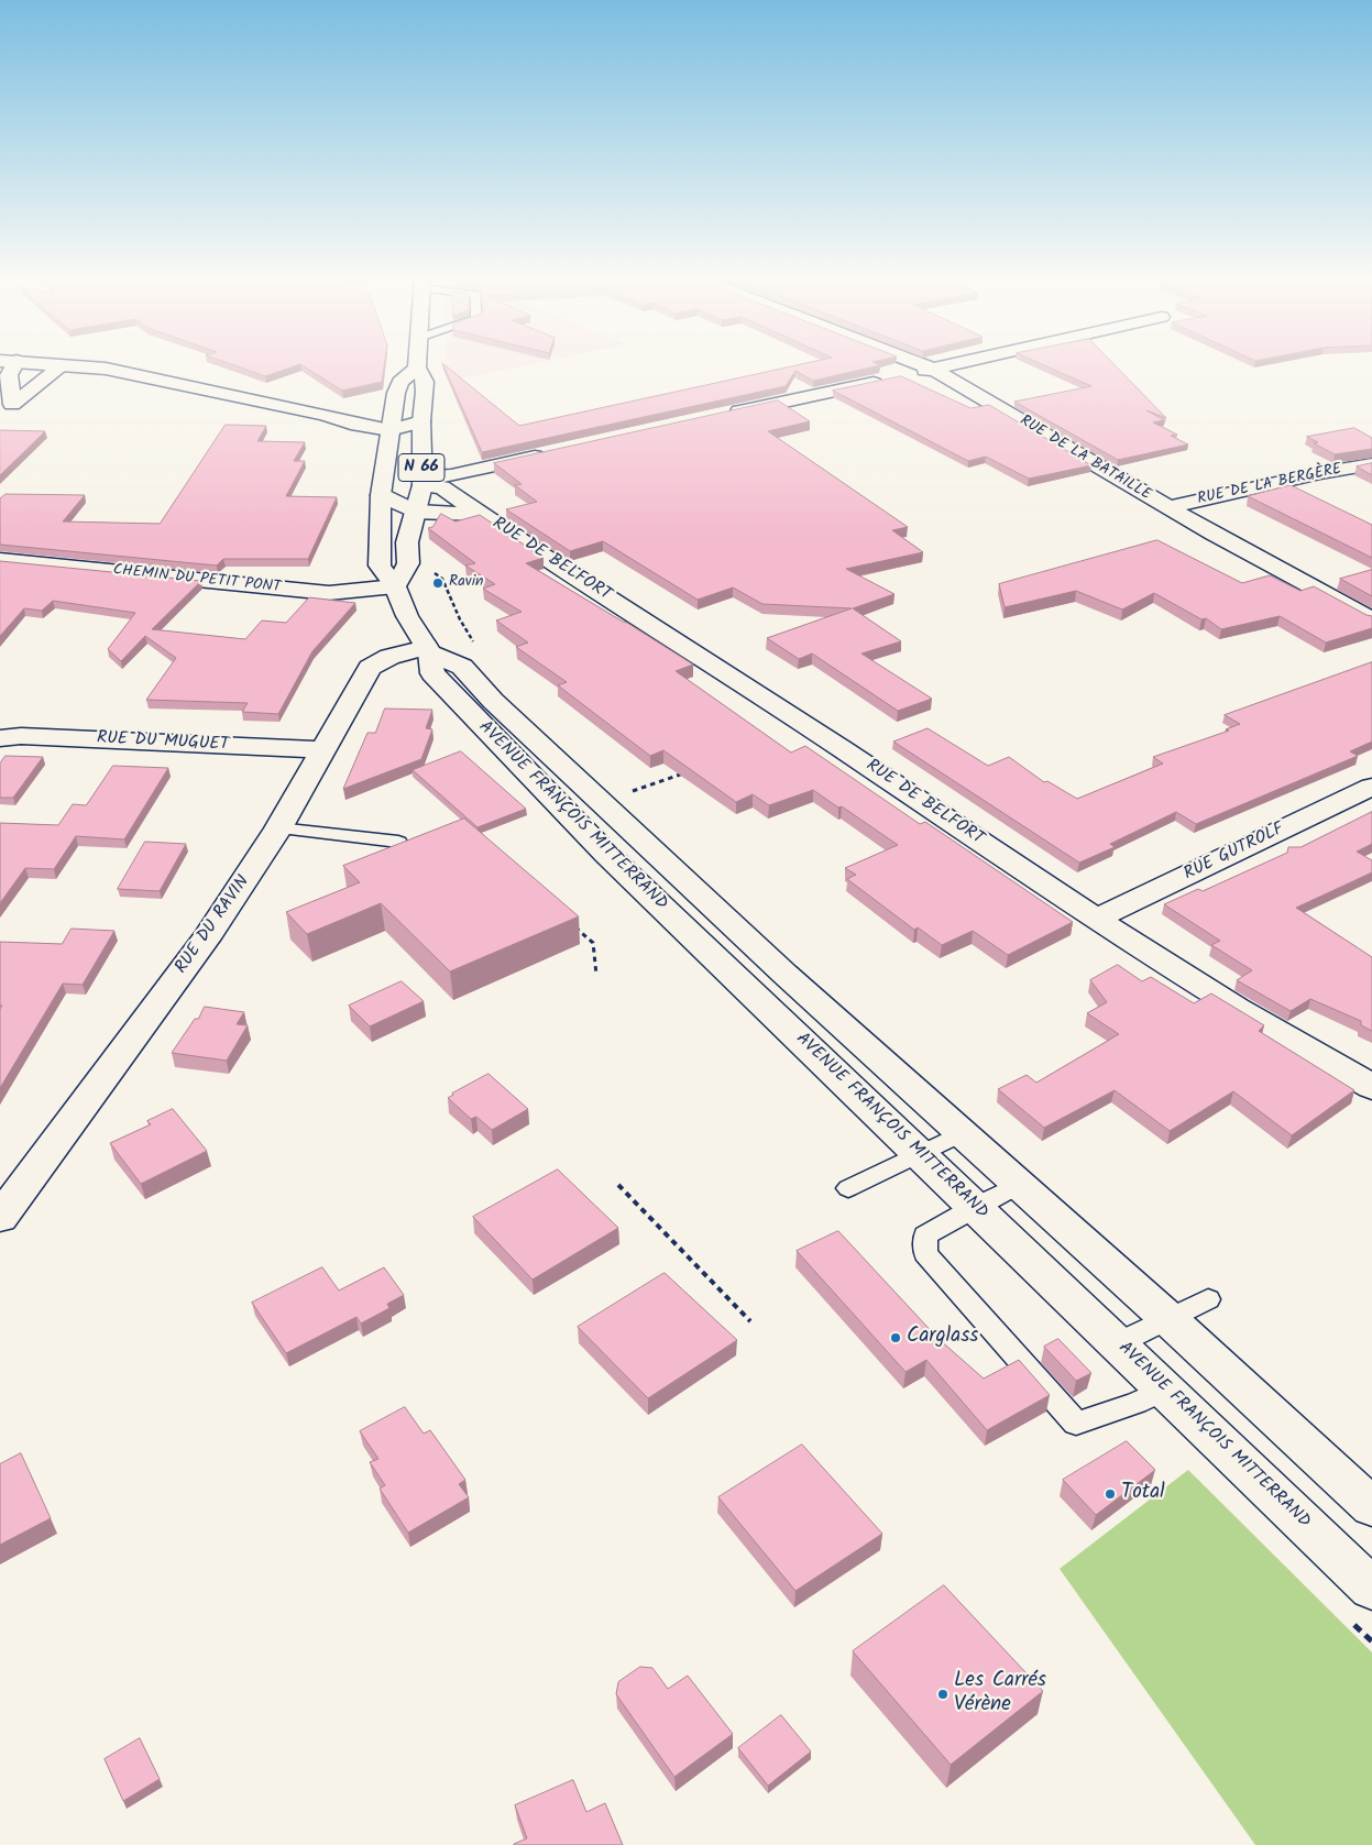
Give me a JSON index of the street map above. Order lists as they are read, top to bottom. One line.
{"streets":{"street":["RUE DE LA BATAILLE","N 66","RUE DE LA BERGÈRE","RUE DE BELFORT","CHEMIN DU PETIT PONT","RUE DU MUGUET","AVENUE FRANÇOIS MITTERRAND","RUE GUTROLF","RUE DU RAVIN"]},"crossings":[["RUE DE LA BATAILLE","RUE DE LA BERGÈRE"],["N 66","RUE DE BELFORT"],["N 66","AVENUE FRANÇOIS MITTERRAND"],["RUE DE BELFORT","RUE GUTROLF"],["CHEMIN DU PETIT PONT","AVENUE FRANÇOIS MITTERRAND"],["RUE DU MUGUET","RUE DU RAVIN"],["AVENUE FRANÇOIS MITTERRAND","RUE DU RAVIN"]],"places":["Ravin","Carglass","Total","Les Carrés Vérène"]}
